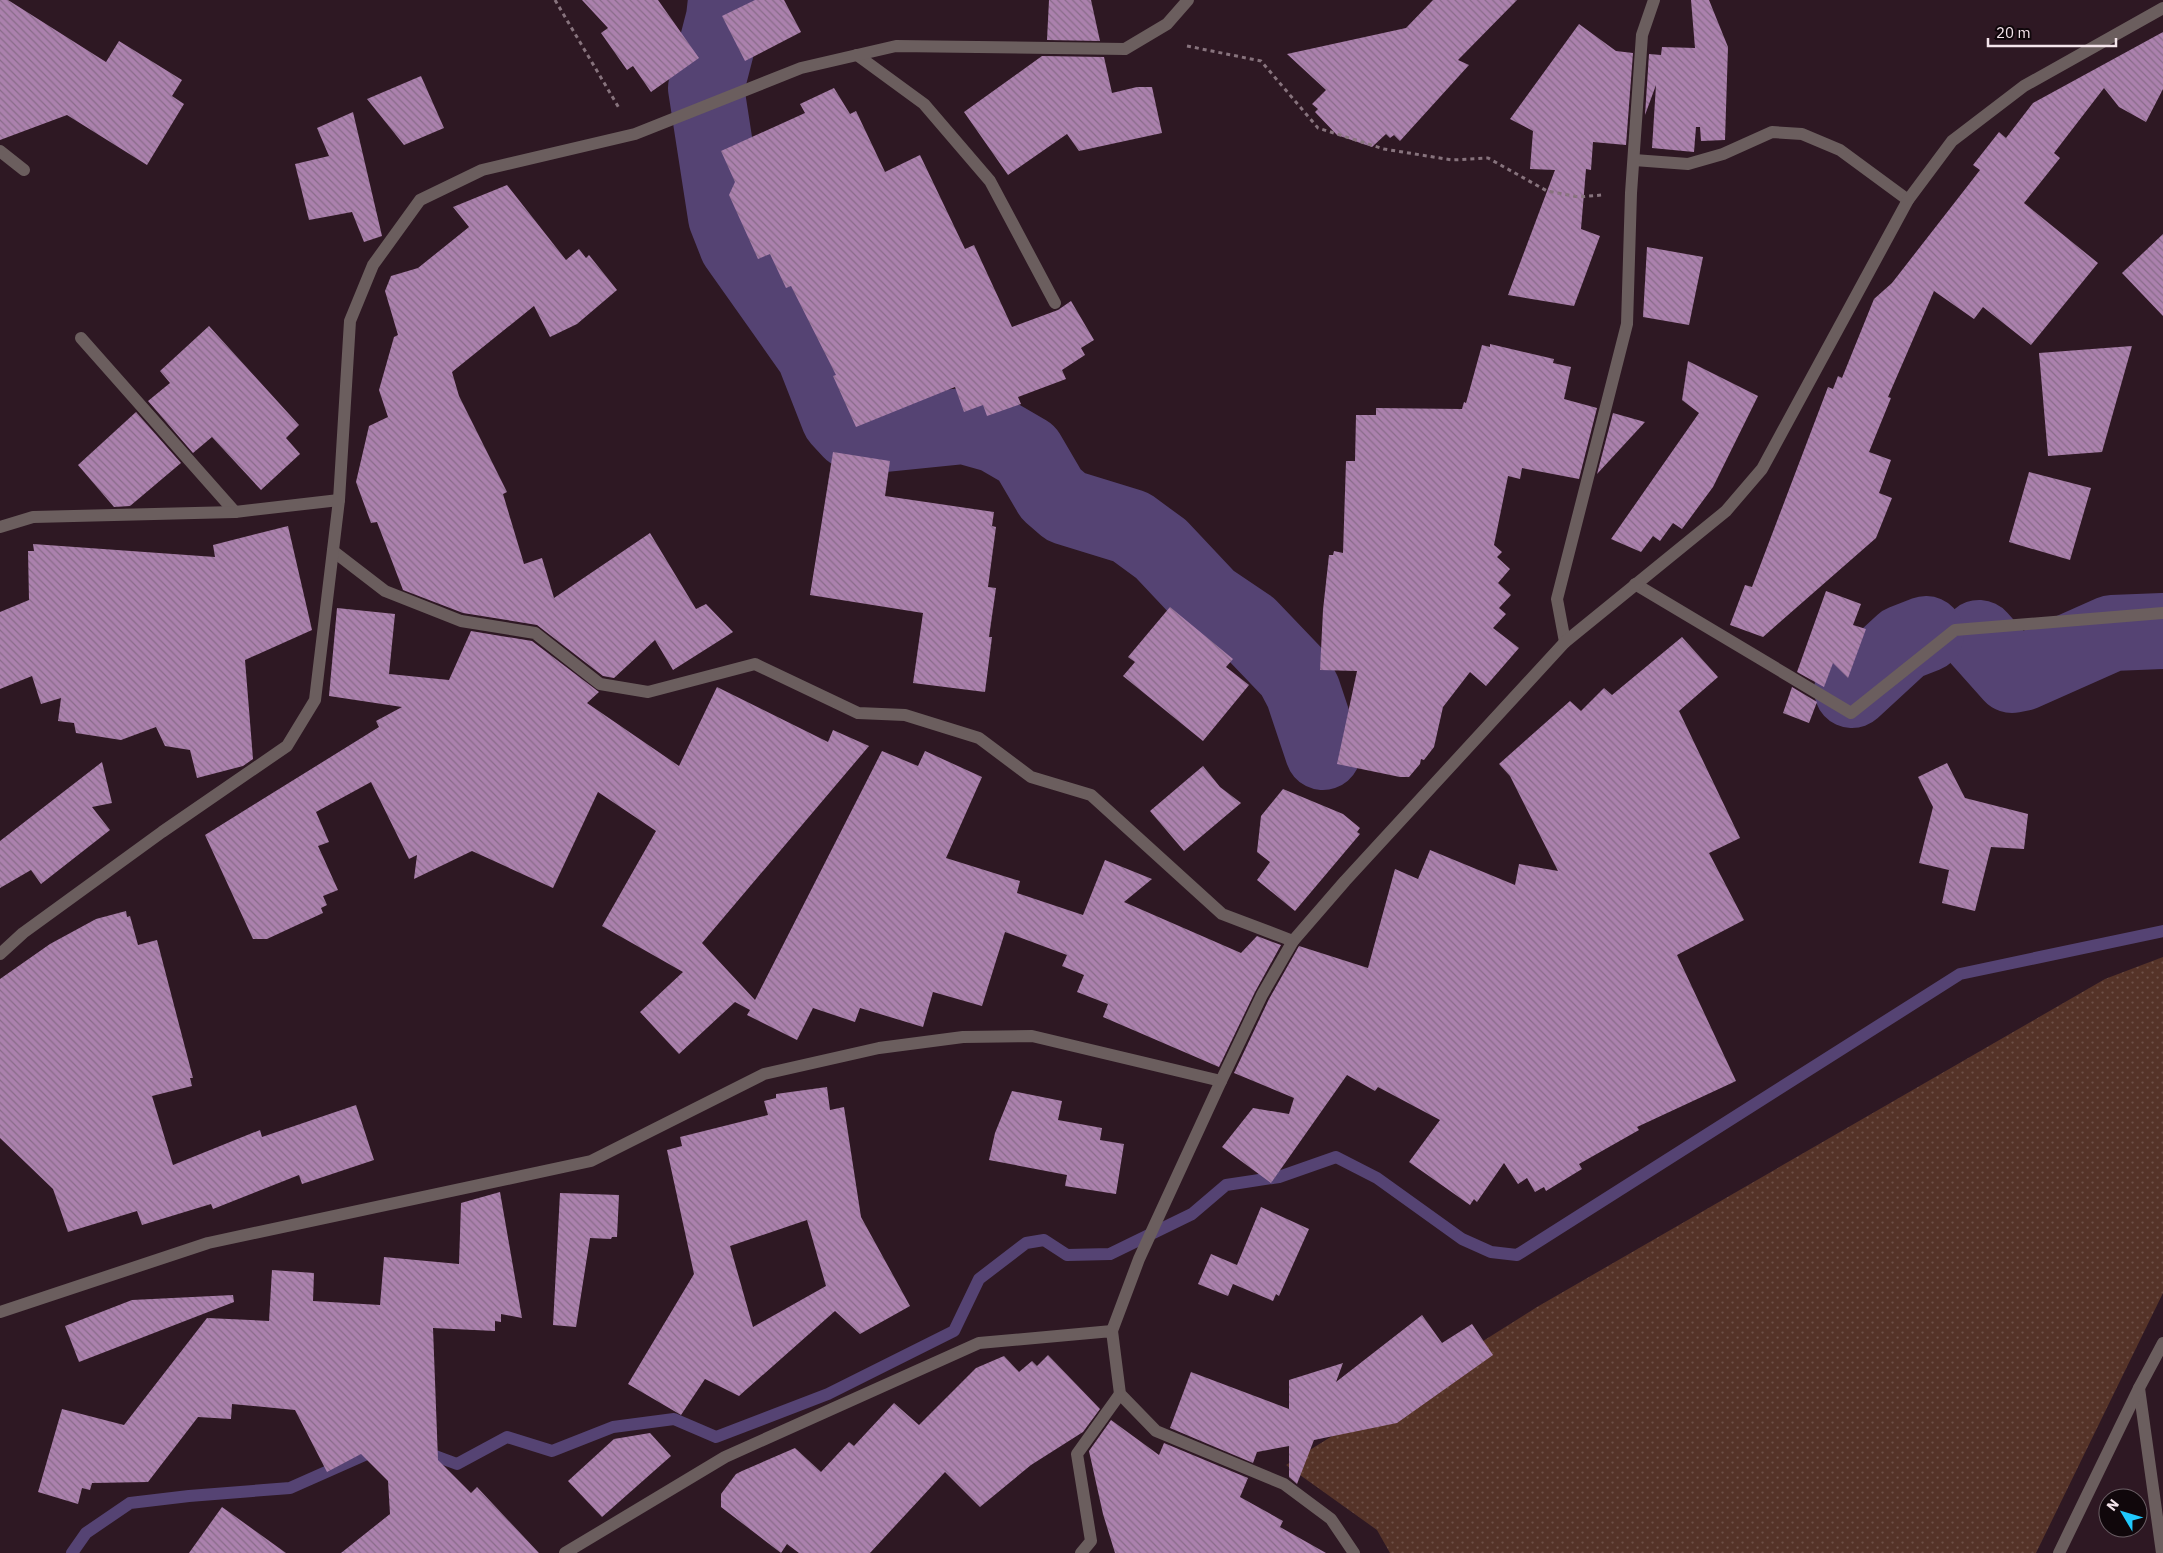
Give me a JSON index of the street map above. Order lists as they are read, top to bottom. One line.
{"scale_bar":"20 m","north":"top left"}
